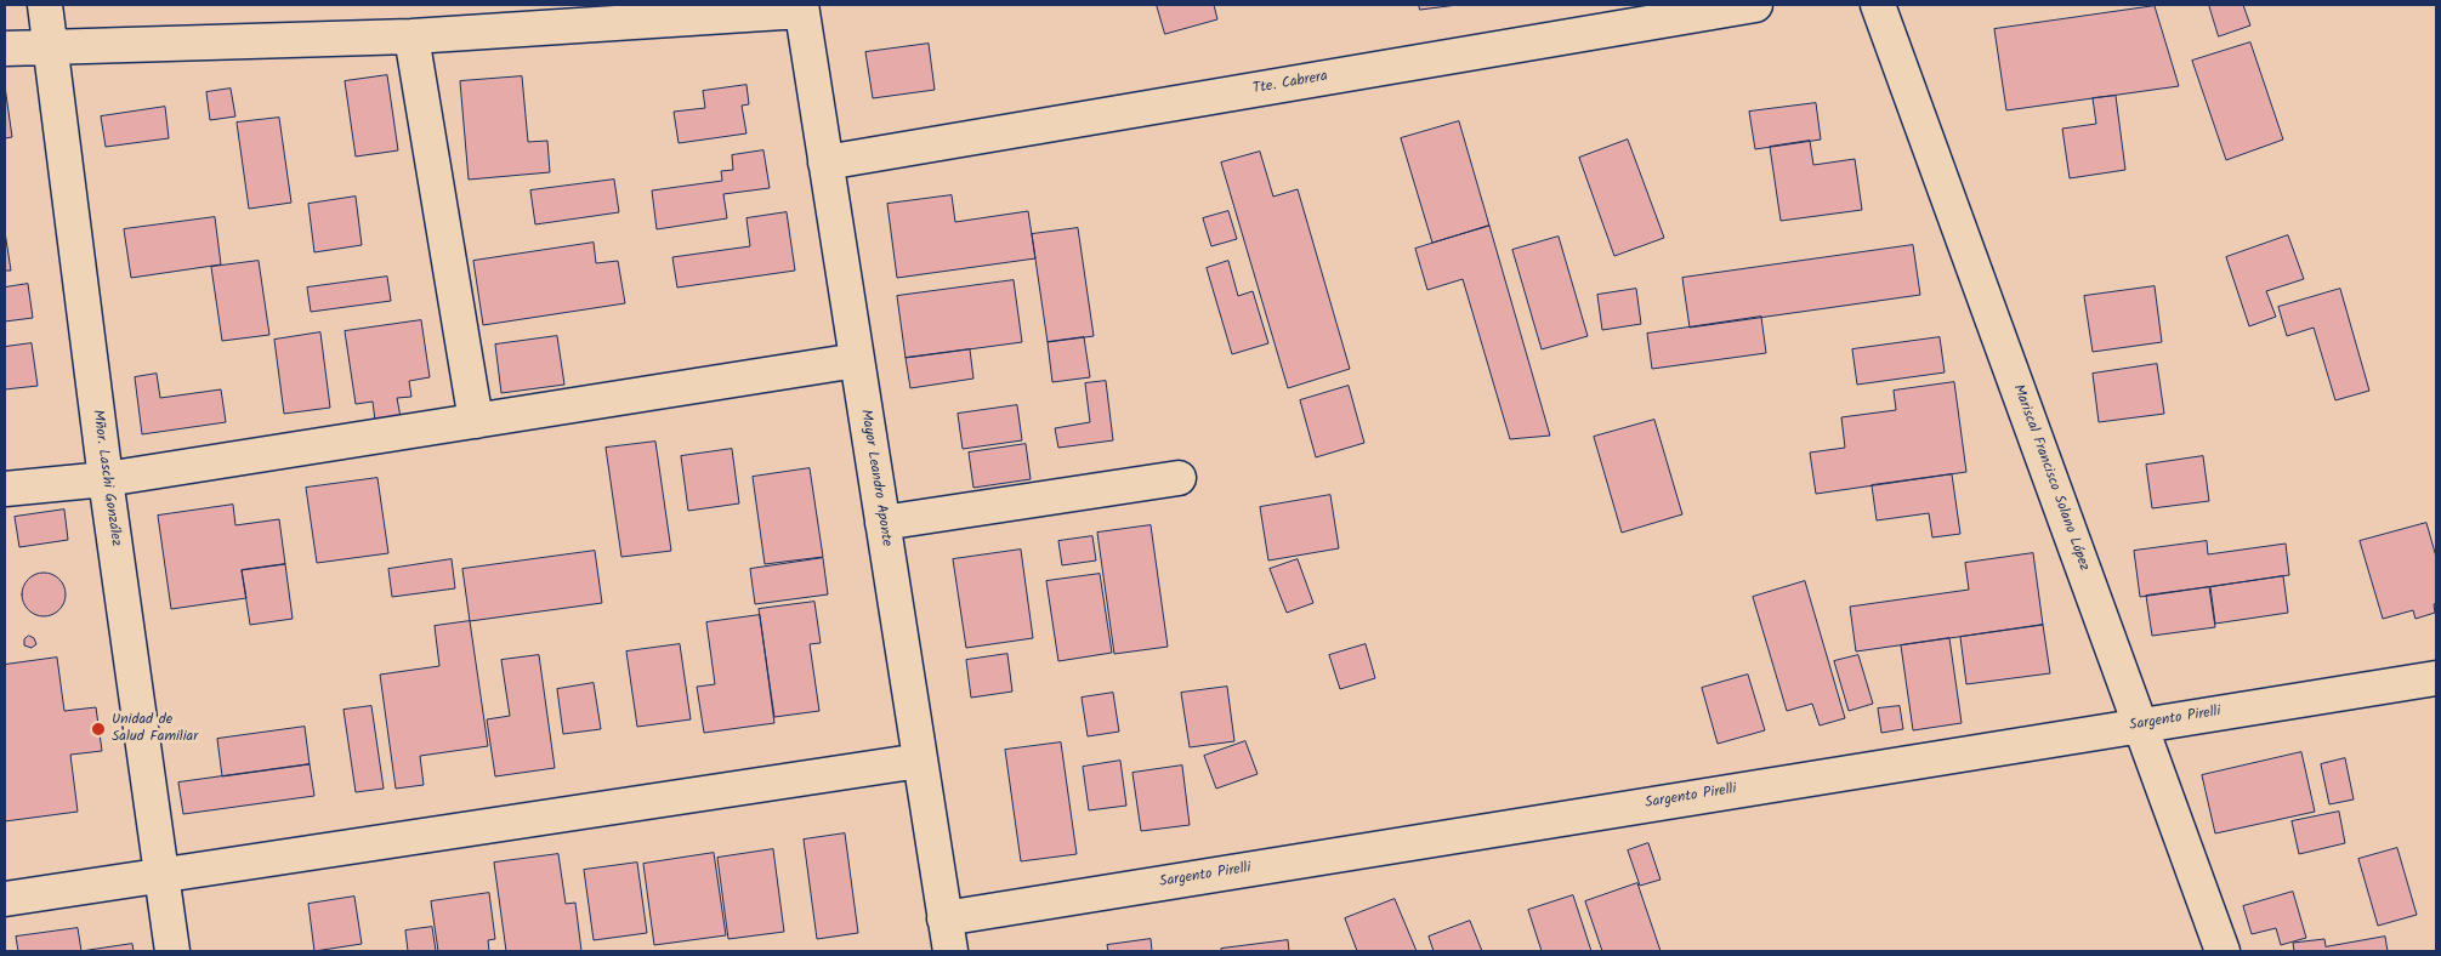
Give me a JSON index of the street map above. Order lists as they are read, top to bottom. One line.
{"streets":{"street":["Tte. Cabrera","Mñor. Laschi González","Mayor Leandro Aponte","Mariscal Francisco Solano López","Sargento Pirelli"]},"crossings":[["Tte. Cabrera","Mayor Leandro Aponte"],["Mayor Leandro Aponte","Sargento Pirelli"],["Mariscal Francisco Solano López","Sargento Pirelli"]],"places":["Unidad de Salud Familiar"]}
